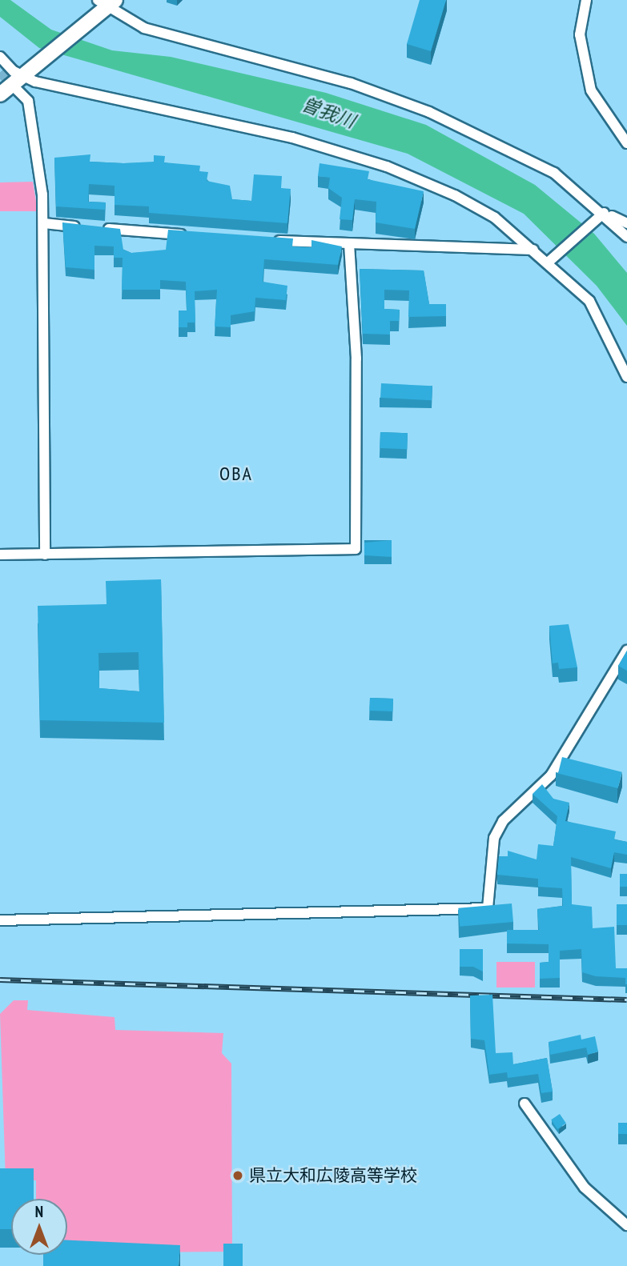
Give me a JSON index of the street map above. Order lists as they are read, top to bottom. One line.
{"districts":["OBA"],"water":["曽我川"],"places":["県立大和広陵高等学校"],"north":"top"}
